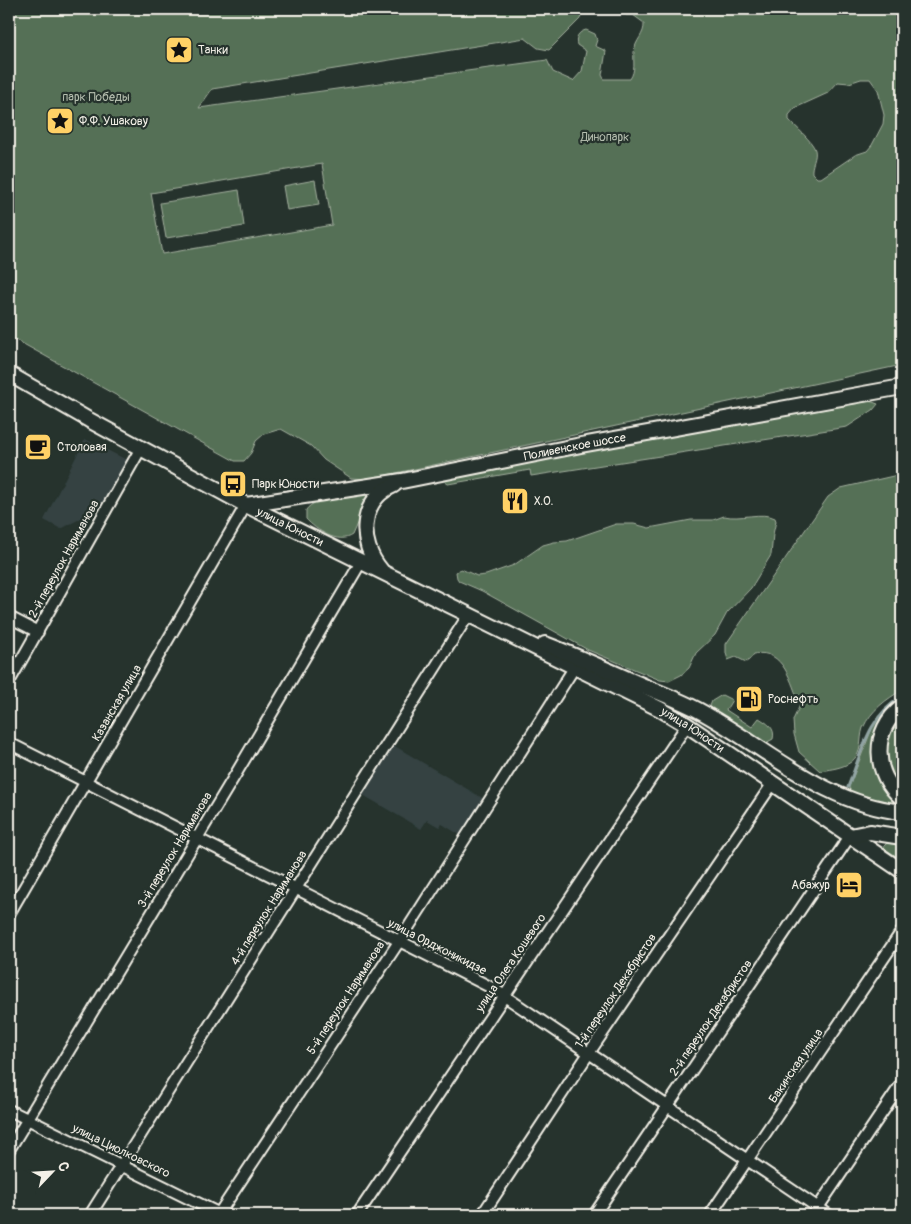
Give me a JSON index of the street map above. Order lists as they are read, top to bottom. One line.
{"streets":{"main road":["Поливенское шоссе","улица Юности"],"street":["2-й переулок Нариманова","Казанская улица","3-й переулок Нариманова","4-й переулок Нариманова","улица Орджоникидзе","улица Олега Кошевого","1-й переулок Декабристов","5-й переулок Нариманова","2-й переулок Декабристов","Бакинская улица","улица Циолковского"]},"crossings":[["Поливенское шоссе","улица Юности"],["Поливенское шоссе","Казанская улица"],["улица Юности","2-й переулок Нариманова"],["улица Юности","Казанская улица"],["улица Юности","3-й переулок Нариманова"],["улица Юности","4-й переулок Нариманова"],["улица Юности","улица Олега Кошевого"],["улица Юности","1-й переулок Декабристов"],["улица Юности","5-й переулок Нариманова"],["улица Юности","2-й переулок Декабристов"],["Казанская улица","улица Орджоникидзе"],["3-й переулок Нариманова","улица Орджоникидзе"],["3-й переулок Нариманова","улица Циолковского"],["4-й переулок Нариманова","улица Орджоникидзе"],["4-й переулок Нариманова","улица Циолковского"],["улица Орджоникидзе","улица Олега Кошевого"],["улица Орджоникидзе","1-й переулок Декабристов"],["улица Орджоникидзе","5-й переулок Нариманова"],["улица Орджоникидзе","2-й переулок Декабристов"],["улица Орджоникидзе","Бакинская улица"],["5-й переулок Нариманова","улица Циолковского"]],"parks":["парк Победы","Динопарк"],"places":{"place":["Танки","Ф.Ф. Ушакову"],"cafe":["Столовая"],"bus stop":["Парк Юности"],"restaurant":["Х.О."],"fuel station":["Роснефть"],"hotel":["Абажур"]},"north":"top right"}
